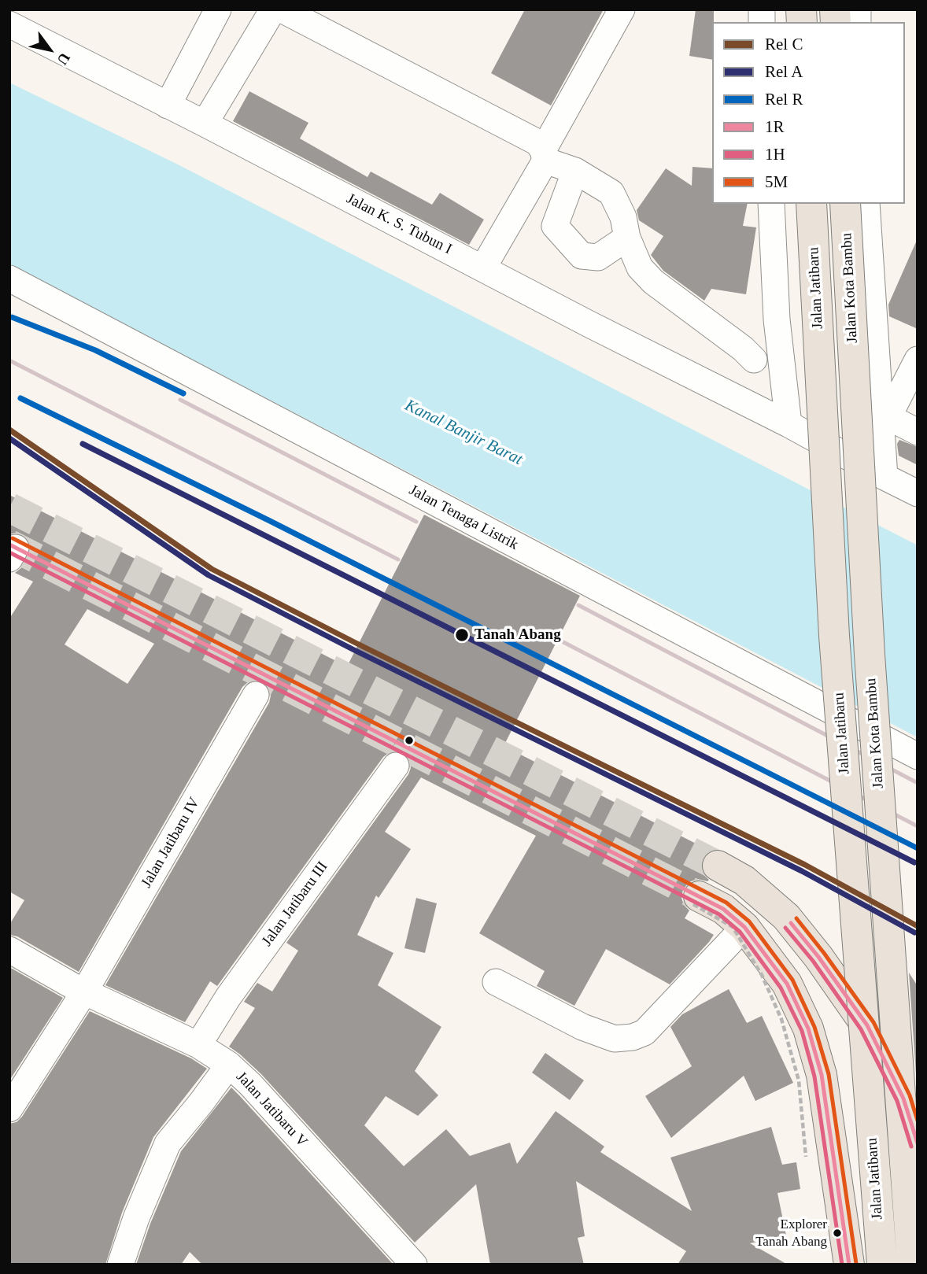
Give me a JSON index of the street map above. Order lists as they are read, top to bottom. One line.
{"streets":{"main road":["Jalan Jatibaru","Jalan Kota Bambu"],"street":["Jalan K. S. Tubun I","Jalan Tenaga Listrik","Jalan Jatibaru IV","Jalan Jatibaru III","Jalan Jatibaru V"]},"crossings":[["Jalan Jatibaru IV","Jalan Jatibaru V"],["Jalan Jatibaru III","Jalan Jatibaru V"]],"water":["Kanal Banjir Barat"],"places":["Tanah Abang","Explorer Tanah Abang"],"lines":["rail line R","rail line C","rail line A","transit line 5M","transit line 1R","transit line 1H"],"legend":["Rel C","Rel A","Rel R","1R","1H","5M"],"north":"bottom right"}
